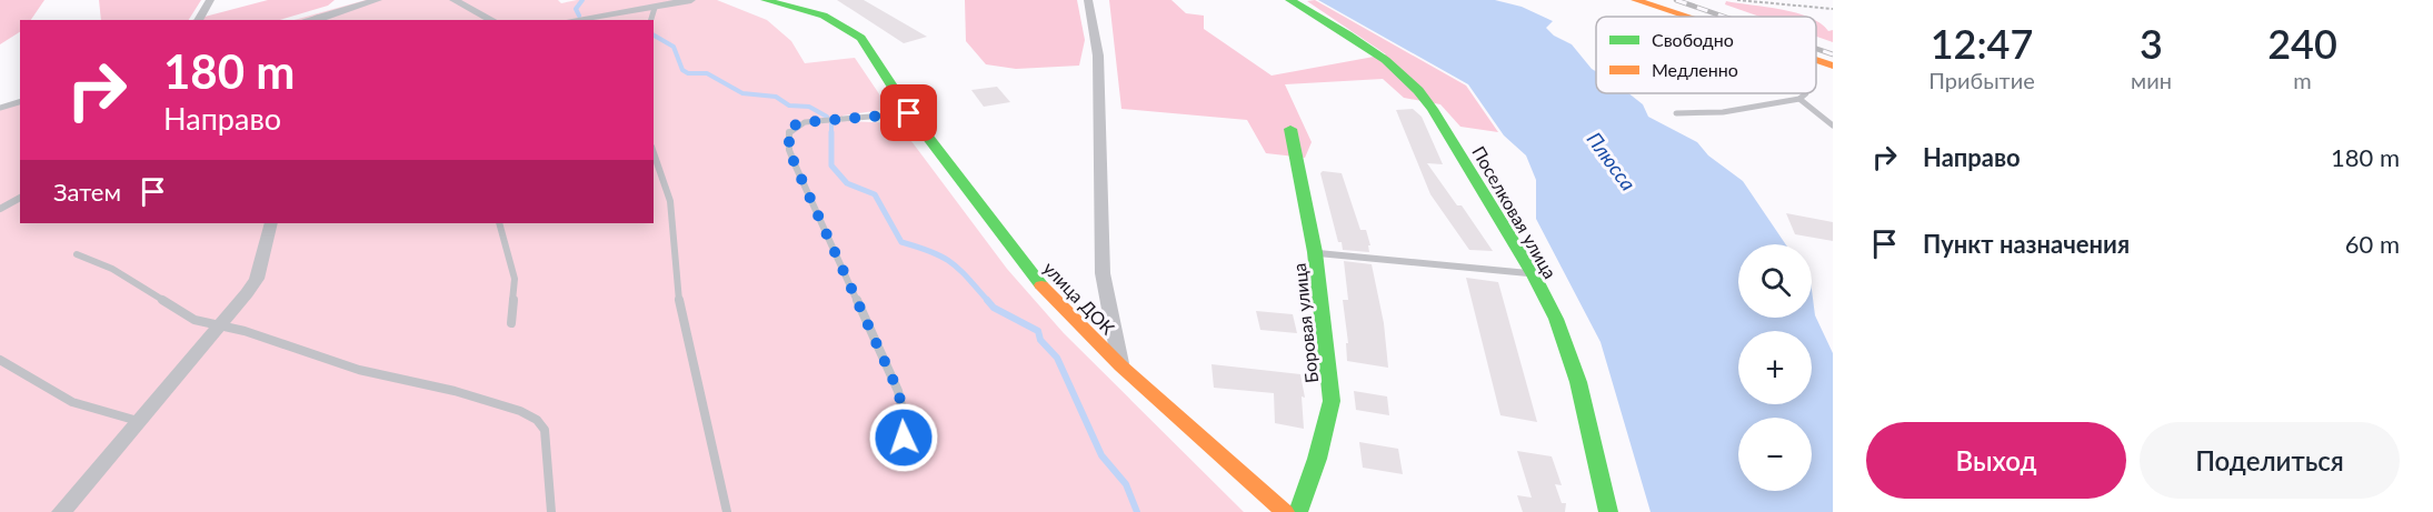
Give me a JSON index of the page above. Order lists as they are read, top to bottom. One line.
{"streets":{"street":["Поселковая улица","улица ДОК","Боровая улица"]},"water":["Плюсса"],"legend":["Свободно","Медленно"],"page":{"eta":["12:47","Прибытие","3","мин","240","m"],"turn":["180 m","Направо"],"list":[{"name":"Направо","value":"180 m"},{"name":"Пункт назначения","value":"60 m"}],"then":"Затем","map_buttons":["+","−"],"buttons":["Выход","Поделиться"]}}
